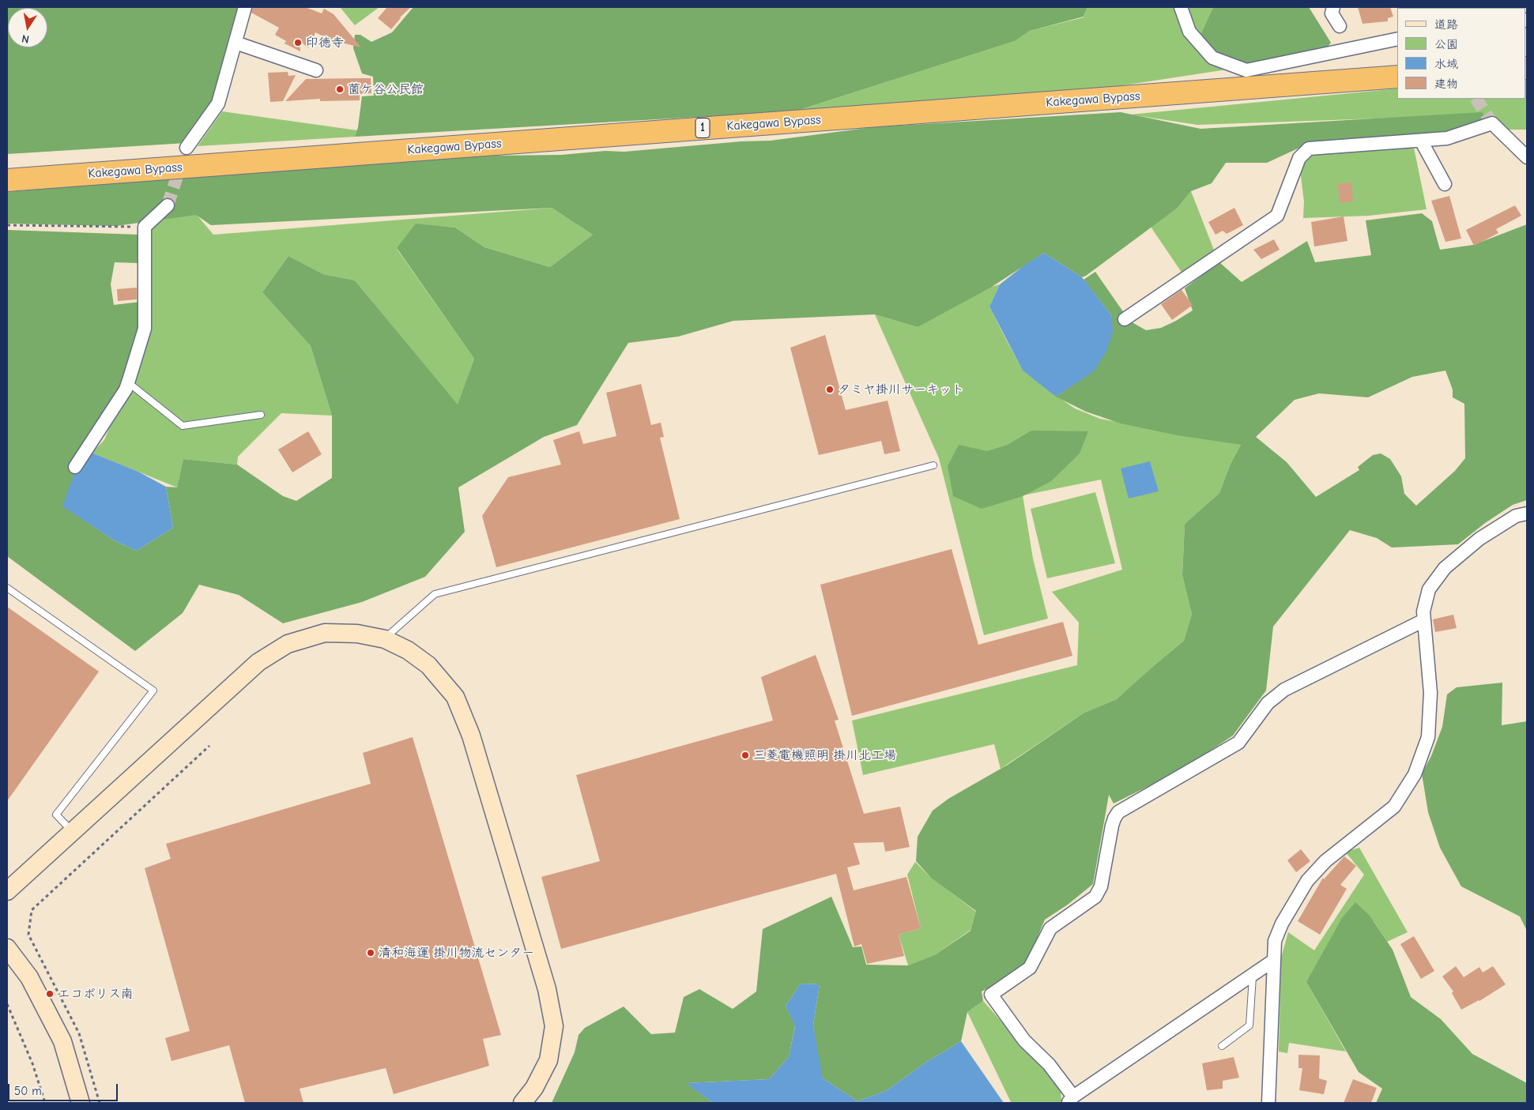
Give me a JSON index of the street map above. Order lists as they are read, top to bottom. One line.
{"streets":{"highway":["Kakegawa Bypass","1"]},"places":["印徳寺","薗ケ谷公民館","タミヤ掛川サーキット","三菱電機照明 掛川北工場","清和海運 掛川物流センター","エコポリス南"],"legend":["道路","公園","水域","建物"],"scale_bar":"50 m","north":"bottom"}
